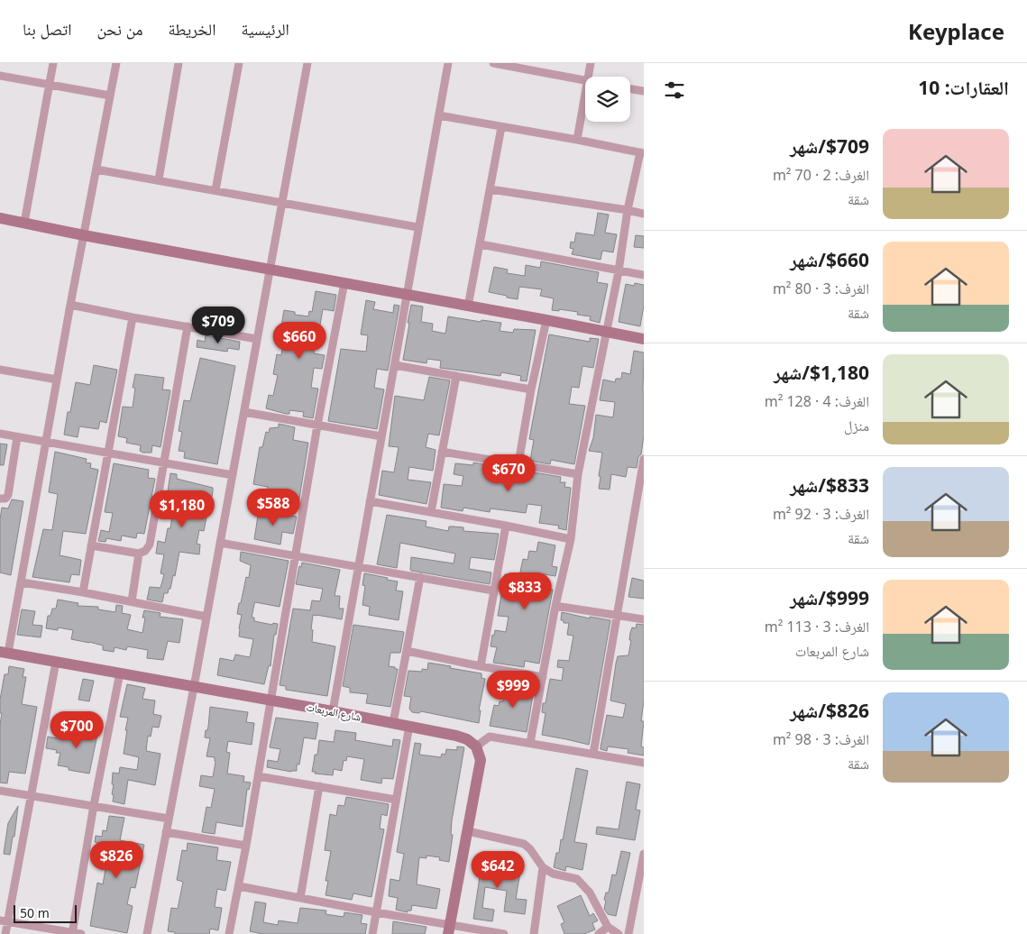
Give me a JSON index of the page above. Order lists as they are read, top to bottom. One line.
{"streets":{"street":["شارع المربعات"]},"scale_bar":"50 m","page":{"header":"Keyplace","nav":["الرئيسية","الخريطة","من نحن","اتصل بنا"],"heading":"العقارات: 10","list":[{"name":"$709/شهر","note":"الغرف: 2 · 70 m² · شقة"},{"name":"$660/شهر","note":"الغرف: 3 · 80 m² · شقة"},{"name":"$1,180/شهر","note":"الغرف: 4 · 128 m² · منزل"},{"name":"$833/شهر","note":"الغرف: 3 · 92 m² · شقة"},{"name":"$999/شهر","note":"الغرف: 3 · 113 m² · شارع المربعات"},{"name":"$826/شهر","note":"الغرف: 3 · 98 m² · شقة"}],"price":["$709","$660","$670","$588","$1,180","$833","$999","$700","$826","$642"],"scale":"50 m"}}
